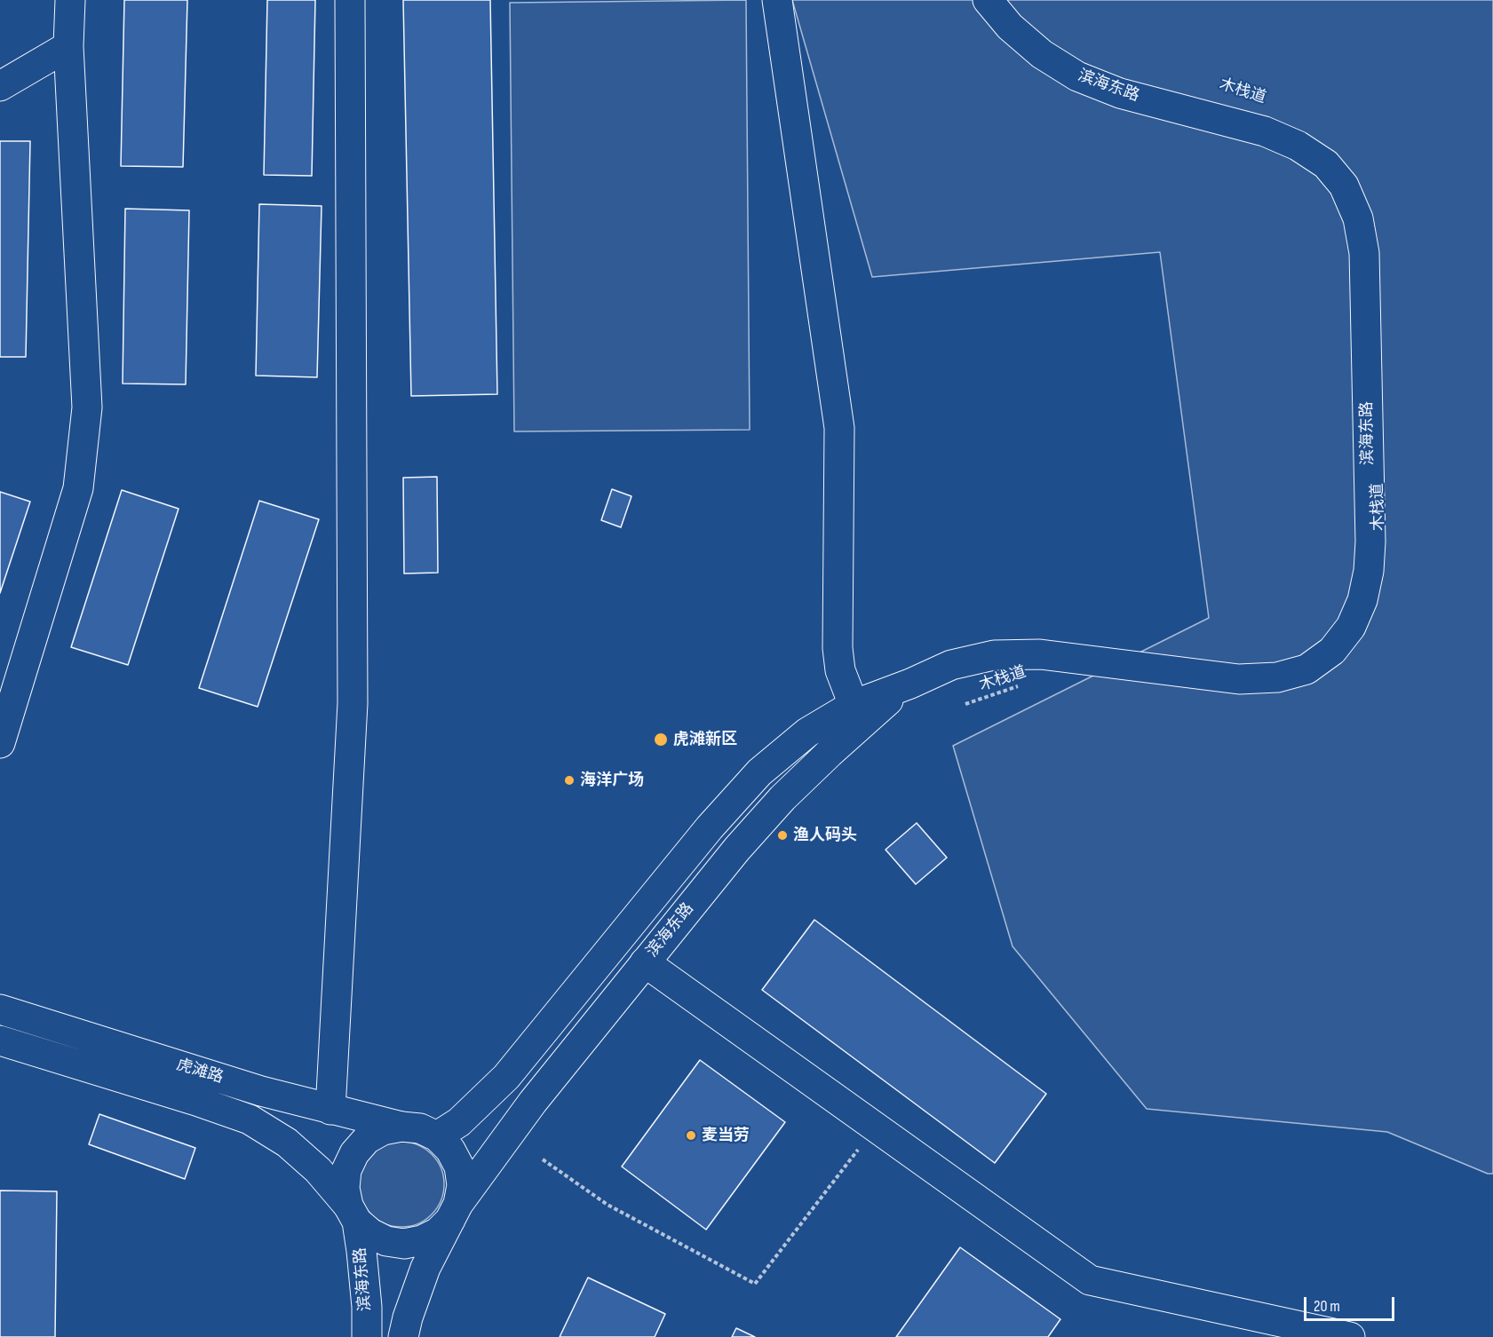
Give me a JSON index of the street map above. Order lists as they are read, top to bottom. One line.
{"streets":{"main road":["滨海东路","虎滩路"],"path":["木栈道"]},"crossings":[["滨海东路","虎滩路"]],"places":["虎滩新区","海洋广场","渔人码头","麦当劳"],"scale_bar":"20 m"}
